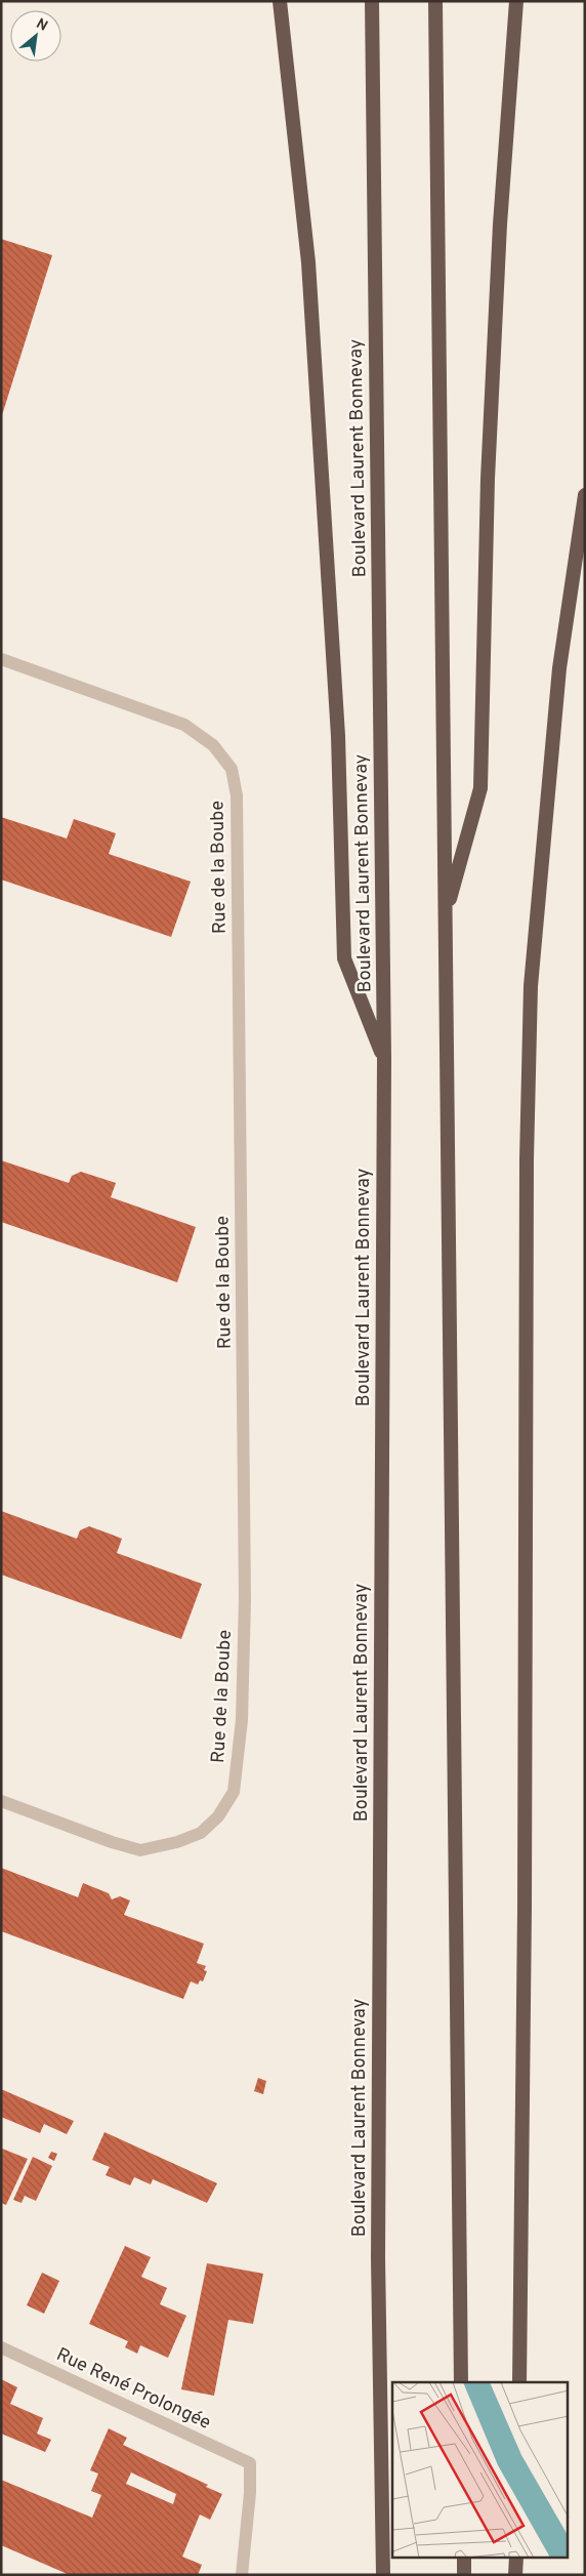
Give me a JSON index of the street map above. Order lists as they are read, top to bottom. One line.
{"streets":{"highway":["Boulevard Laurent Bonnevay"],"street":["Rue de la Boube","Rue René Prolongée"]},"north":"top right"}
